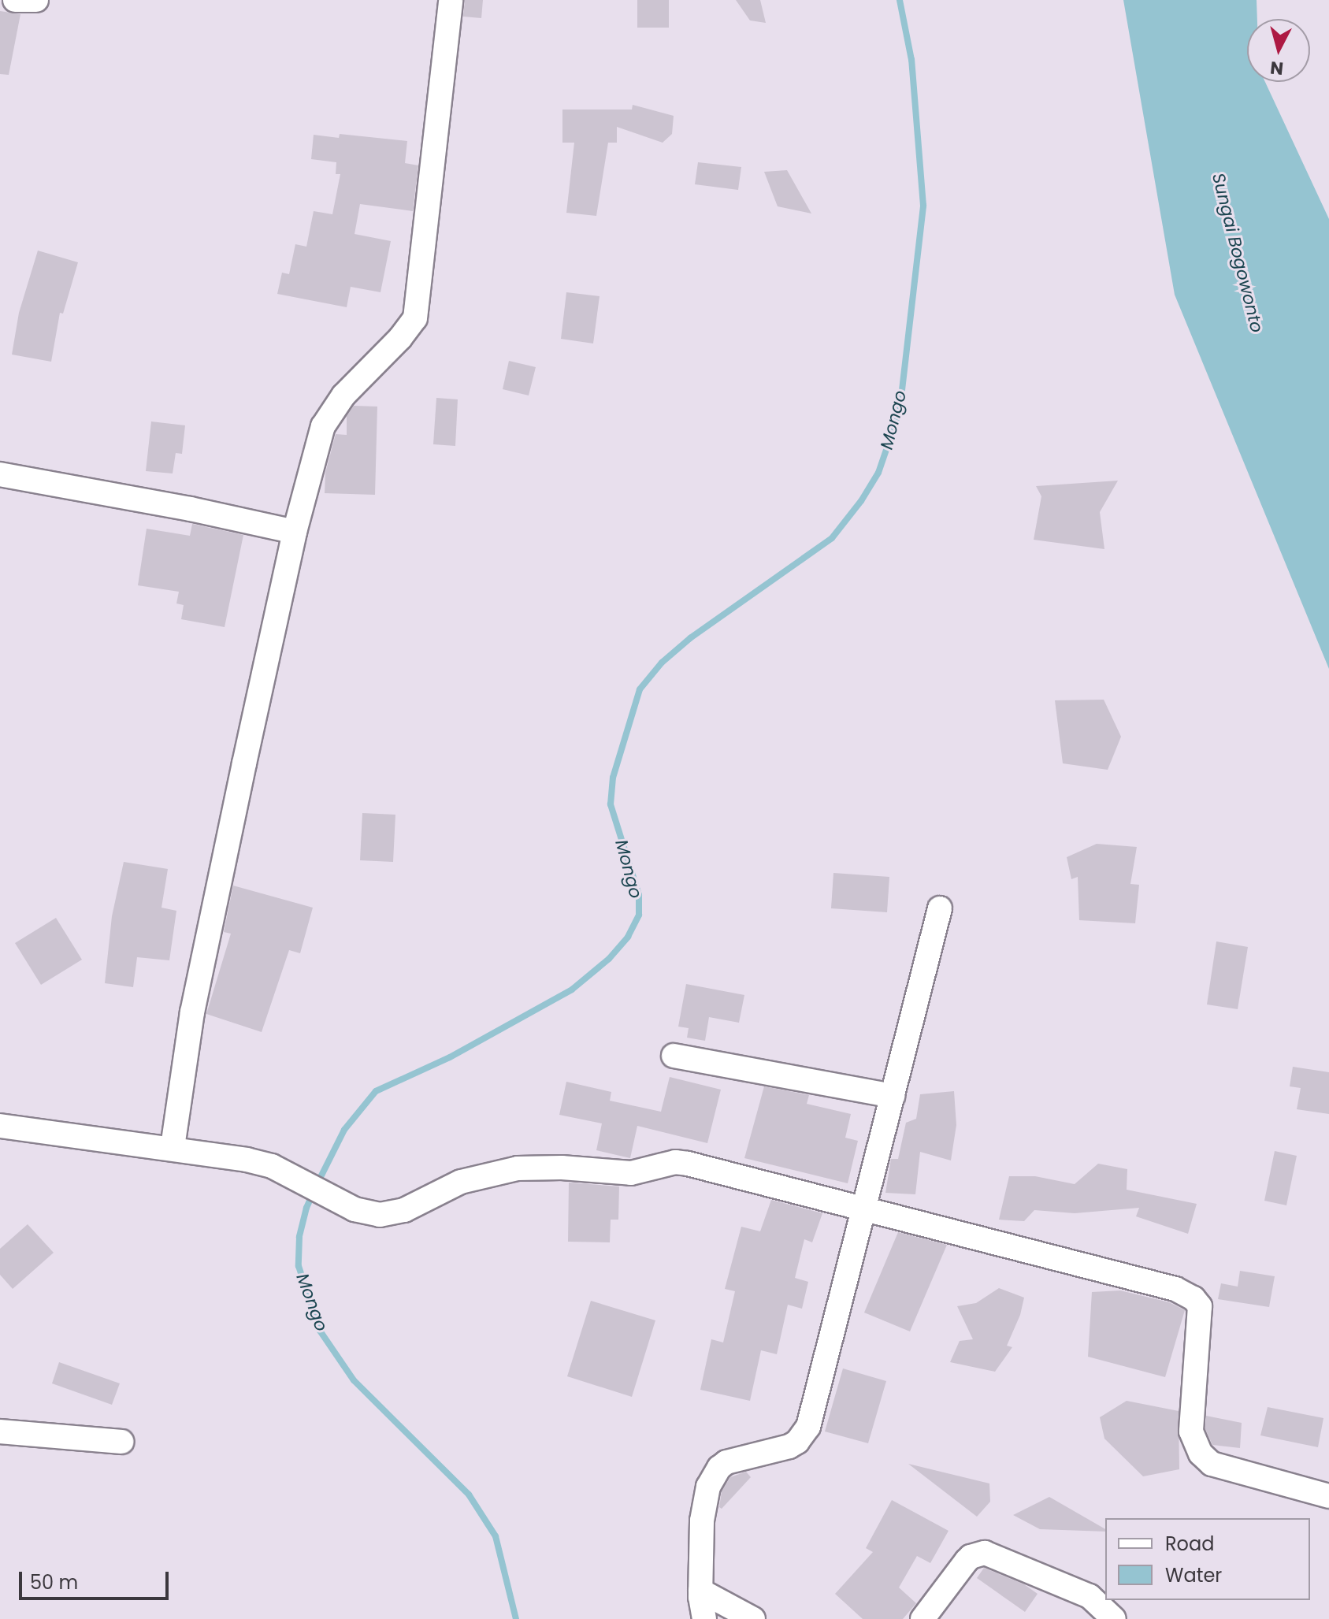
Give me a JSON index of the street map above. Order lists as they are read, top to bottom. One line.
{"water":["Sungai Bogowonto","Mongo"],"legend":["Road","Water"],"scale_bar":"50 m","north":"bottom"}
